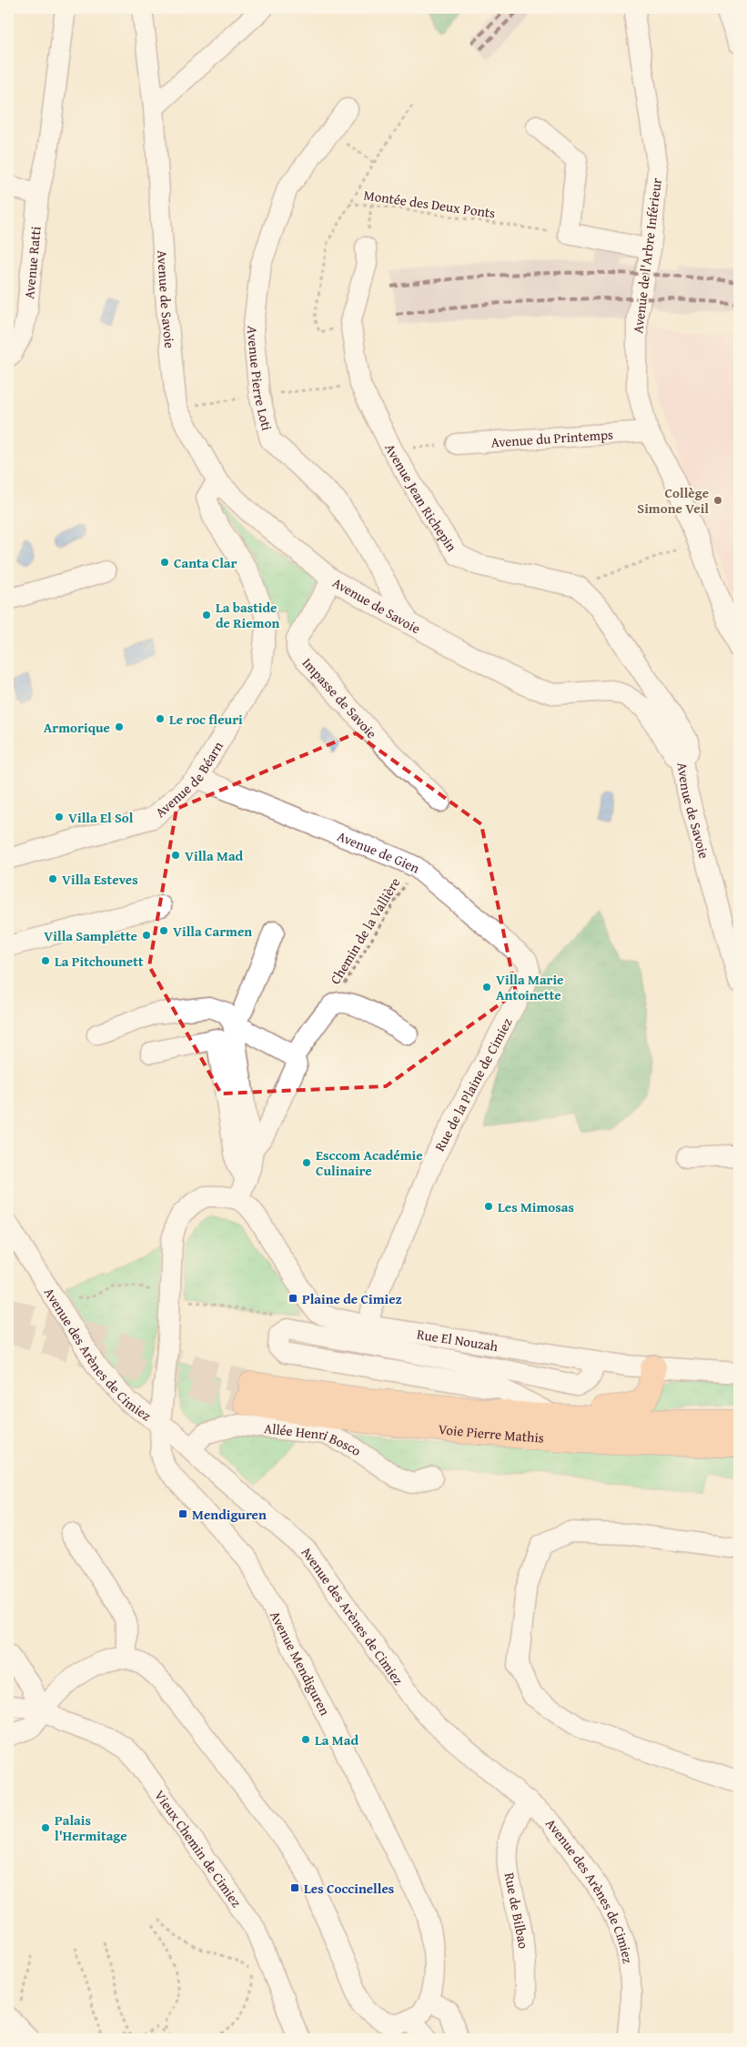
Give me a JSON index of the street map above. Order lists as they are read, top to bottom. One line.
{"streets":{"highway":["Voie Pierre Mathis"],"street":["Avenue de l'Arbre Inférieur","Avenue Ratti","Avenue de Savoie","Avenue Pierre Loti","Avenue du Printemps","Avenue Jean Richepin","Impasse de Savoie","Avenue de Béarn","Avenue de Gien","Rue de la Plaine de Cimiez","Rue El Nouzah","Avenue des Arènes de Cimiez","Allée Henri Bosco","Avenue Mendiguren","Vieux Chemin de Cimiez","Rue de Bilbao"],"path":["Montée des Deux Ponts","Chemin de la Vallière"]},"crossings":[["Avenue de l'Arbre Inférieur","Avenue du Printemps"],["Avenue de Savoie","Avenue Pierre Loti"],["Avenue de Savoie","Impasse de Savoie"],["Avenue de Savoie","Avenue de Béarn"],["Avenue de Béarn","Avenue de Gien"],["Avenue de Gien","Chemin de la Vallière"],["Avenue de Gien","Rue de la Plaine de Cimiez"],["Rue de la Plaine de Cimiez","Rue El Nouzah"],["Avenue des Arènes de Cimiez","Allée Henri Bosco"],["Avenue des Arènes de Cimiez","Avenue Mendiguren"],["Avenue des Arènes de Cimiez","Rue de Bilbao"]],"places":{"other":["Collège Simone Veil","Canta Clar","La bastide de Riemon","Le roc fleuri","Armorique","Villa El Sol","Villa Mad","Villa Esteves","Villa Carmen","Villa Samplette","La Pitchounett","Villa Marie Antoinette","Esccom Académie Culinaire","Les Mimosas","La Mad","Palais l'Hermitage"],"transit":["Plaine de Cimiez","Mendiguren","Les Coccinelles"]}}
